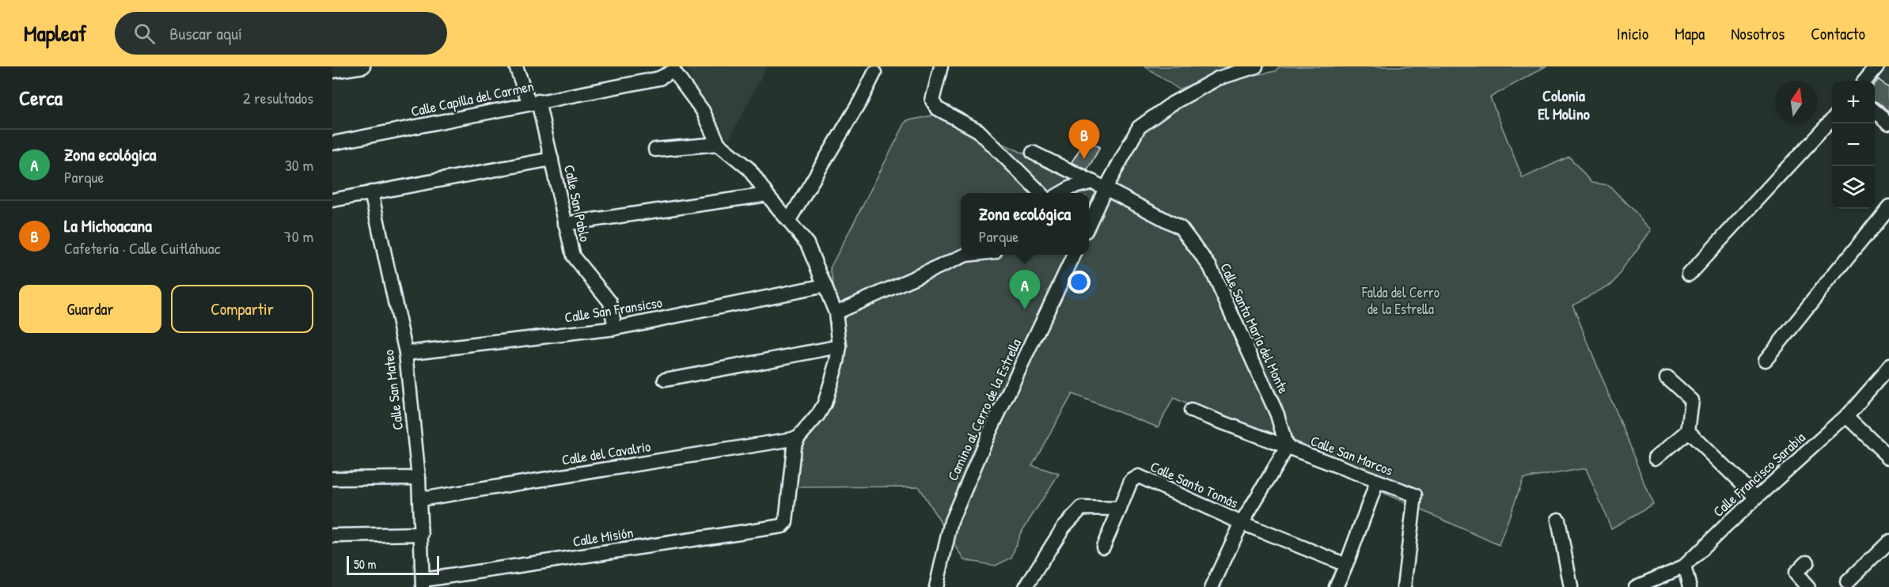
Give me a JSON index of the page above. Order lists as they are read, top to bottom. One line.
{"streets":{"street":["Calle Capilla del Carmen","Calle San Pablo","Calle San Fransicso","Calle Santa María del Monte","Calle San Mateo","Camino al Cerro de la Estrella","Calle del Cavalrio","Calle San Marcos","Calle Francisco Sarabia","Calle Santo Tomás","Calle Misión"]},"crossings":[["Calle Capilla del Carmen","Calle San Pablo"],["Calle San Pablo","Calle San Fransicso"],["Calle San Fransicso","Calle San Mateo"],["Calle Santa María del Monte","Calle San Marcos"],["Calle San Mateo","Calle del Cavalrio"],["Calle San Mateo","Calle Misión"],["Calle del Cavalrio","Calle Misión"]],"districts":["Colonia El Molino"],"parks":["Falda del Cerro de la Estrella"],"scale_bar":"50 m","north":"top","page":{"header":"Mapleaf","search":"Buscar aquí","nav":["Inicio","Mapa","Nosotros","Contacto"],"heading":["Cerca","2 resultados"],"map_buttons":["+","−"],"pins":["B","A"],"list":[{"mark":"A","name":"Zona ecológica","note":"Parque","value":"30 m"},{"mark":"B","name":"La Michoacana","note":"Cafetería · Calle Cuitláhuac","value":"70 m"}],"popup":["Zona ecológica","Parque"],"buttons":["Guardar","Compartir"],"scale":"50 m"}}
